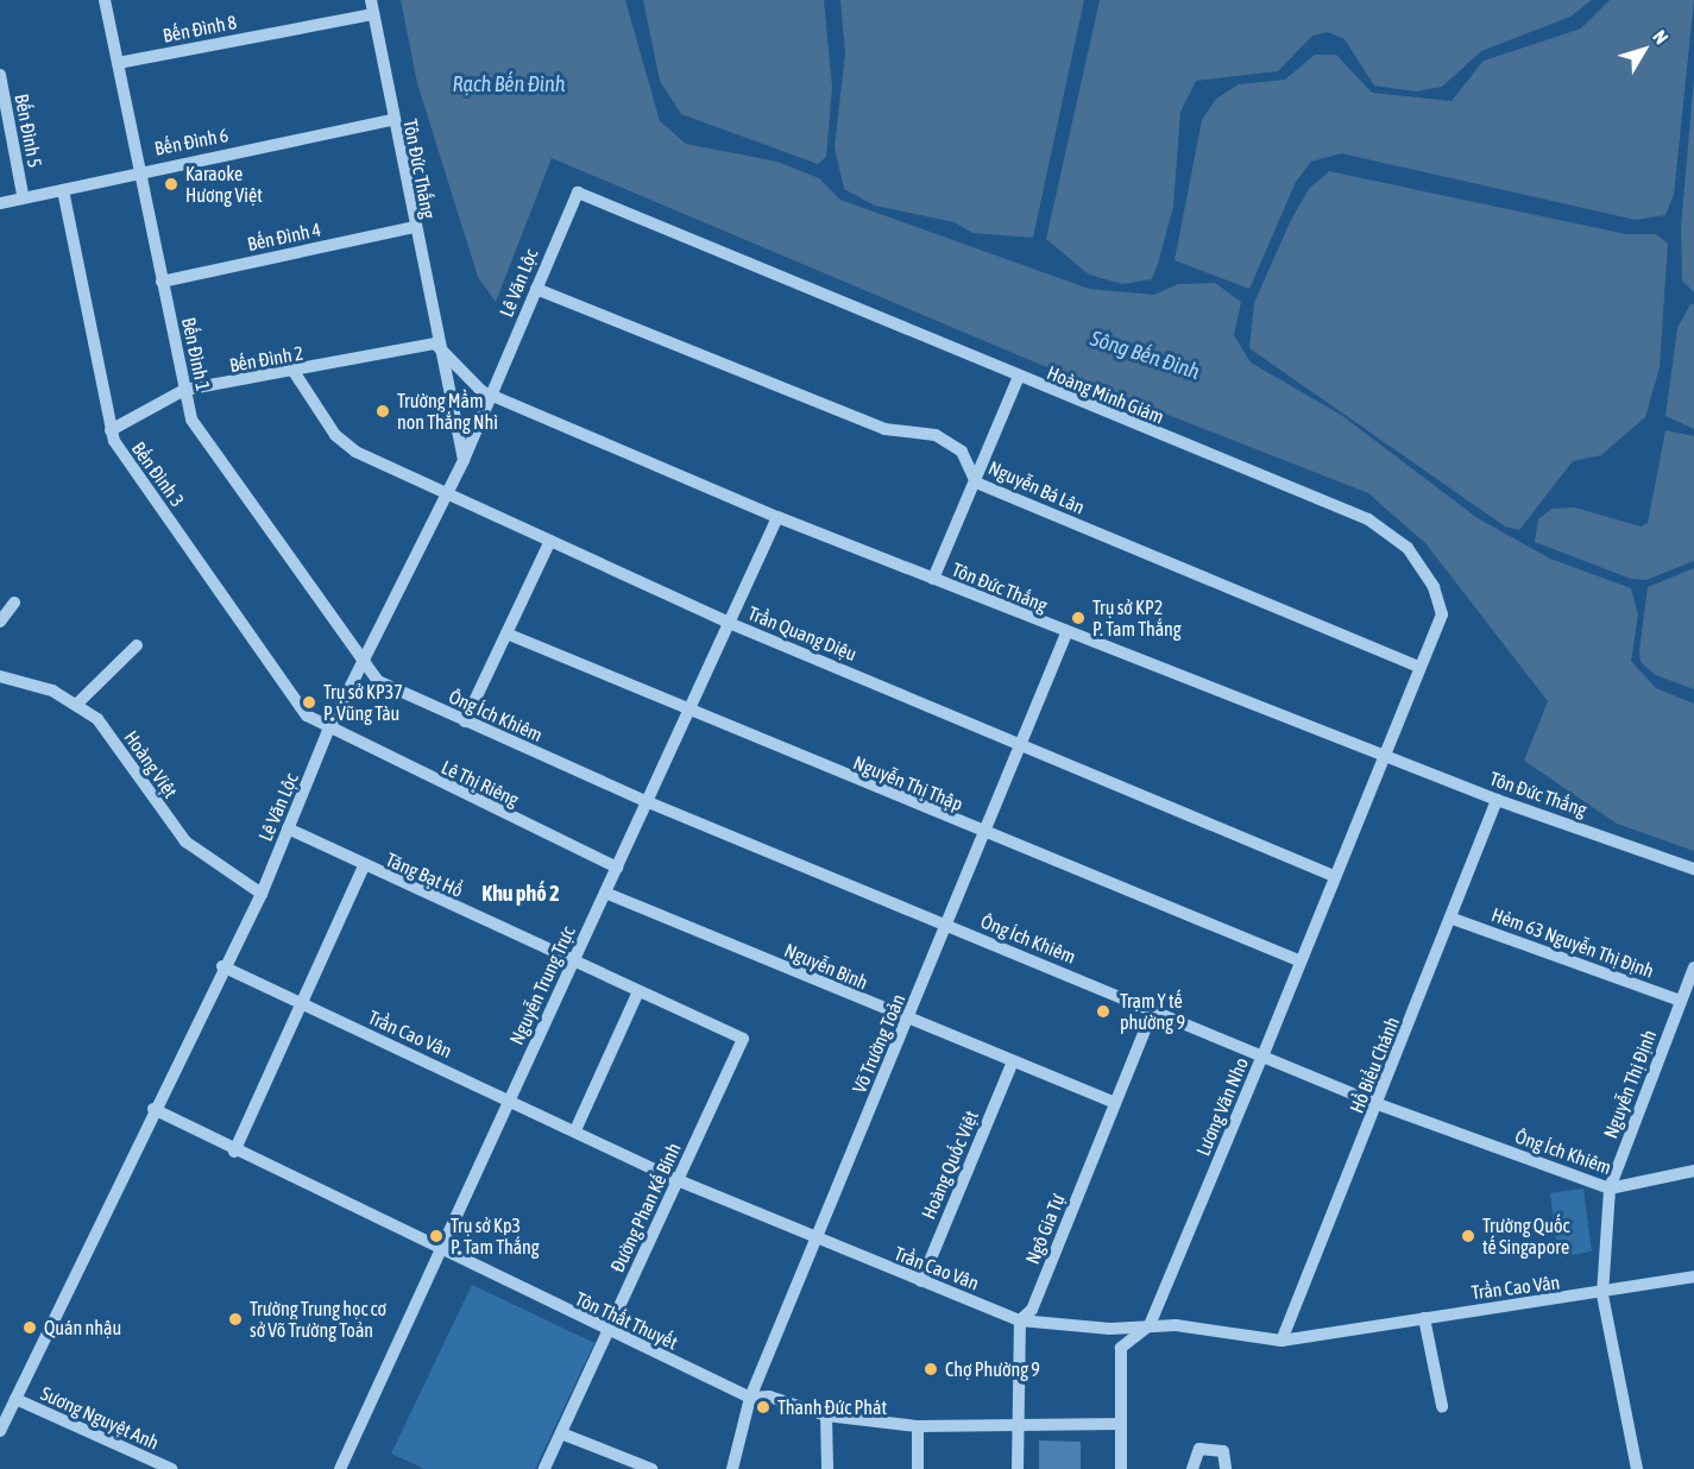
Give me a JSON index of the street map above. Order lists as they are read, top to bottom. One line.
{"streets":{"street":["Bến Đình 8","Bến Đình 5","Bến Đình 6","Tôn Đức Thắng","Bến Đình 4","Lê Văn Lộc","Bến Đình 1","Bến Đình 2","Hoàng Minh Giám","Bến Đình 3","Nguyễn Bá Lân","Trần Quang Diệu","Ông Ích Khiêm","Hoàng Việt","Lê Thị Riêng","Nguyễn Thị Thập","Tăng Bạt Hổ","Hẻm 63 Nguyễn Thị Định","Nguyễn Bình","Nguyễn Trung Trực","Trần Cao Vân","Võ Trường Toản","Hồ Biểu Chánh","Nguyễn Thị Định","Lương Văn Nho","Hoàng Quốc Việt","Đường Phan Kế Bính","Ngô Gia Tự","Tôn Thất Thuyết","Sương Nguyệt Anh"]},"crossings":[["Bến Đình 8","Tôn Đức Thắng"],["Bến Đình 8","Bến Đình 1"],["Bến Đình 5","Bến Đình 6"],["Bến Đình 6","Tôn Đức Thắng"],["Bến Đình 6","Bến Đình 1"],["Bến Đình 6","Bến Đình 3"],["Tôn Đức Thắng","Bến Đình 4"],["Tôn Đức Thắng","Lê Văn Lộc"],["Tôn Đức Thắng","Bến Đình 2"],["Tôn Đức Thắng","Hoàng Minh Giám"],["Tôn Đức Thắng","Nguyễn Trung Trực"],["Tôn Đức Thắng","Võ Trường Toản"],["Tôn Đức Thắng","Hồ Biểu Chánh"],["Tôn Đức Thắng","Lương Văn Nho"],["Bến Đình 4","Bến Đình 1"],["Lê Văn Lộc","Bến Đình 1"],["Lê Văn Lộc","Hoàng Minh Giám"],["Lê Văn Lộc","Bến Đình 3"],["Lê Văn Lộc","Nguyễn Bá Lân"],["Lê Văn Lộc","Trần Quang Diệu"],["Lê Văn Lộc","Ông Ích Khiêm"],["Lê Văn Lộc","Hoàng Việt"],["Lê Văn Lộc","Lê Thị Riêng"],["Lê Văn Lộc","Tăng Bạt Hổ"],["Lê Văn Lộc","Trần Cao Vân"],["Lê Văn Lộc","Tôn Thất Thuyết"],["Lê Văn Lộc","Sương Nguyệt Anh"],["Bến Đình 1","Bến Đình 2"],["Bến Đình 1","Ông Ích Khiêm"],["Bến Đình 2","Bến Đình 3"],["Bến Đình 2","Trần Quang Diệu"],["Hoàng Minh Giám","Nguyễn Bá Lân"],["Hoàng Minh Giám","Lương Văn Nho"],["Bến Đình 3","Lê Thị Riêng"],["Trần Quang Diệu","Nguyễn Trung Trực"],["Trần Quang Diệu","Võ Trường Toản"],["Trần Quang Diệu","Lương Văn Nho"],["Ông Ích Khiêm","Nguyễn Trung Trực"],["Ông Ích Khiêm","Võ Trường Toản"],["Ông Ích Khiêm","Hồ Biểu Chánh"],["Ông Ích Khiêm","Nguyễn Thị Định"],["Ông Ích Khiêm","Lương Văn Nho"],["Ông Ích Khiêm","Ngô Gia Tự"],["Lê Thị Riêng","Nguyễn Trung Trực"],["Nguyễn Thị Thập","Nguyễn Trung Trực"],["Nguyễn Thị Thập","Võ Trường Toản"],["Nguyễn Thị Thập","Lương Văn Nho"],["Tăng Bạt Hổ","Nguyễn Trung Trực"],["Tăng Bạt Hổ","Đường Phan Kế Bính"],["Hẻm 63 Nguyễn Thị Định","Hồ Biểu Chánh"],["Hẻm 63 Nguyễn Thị Định","Nguyễn Thị Định"],["Nguyễn Bình","Nguyễn Trung Trực"],["Nguyễn Bình","Võ Trường Toản"],["Nguyễn Bình","Hoàng Quốc Việt"],["Nguyễn Bình","Ngô Gia Tự"],["Nguyễn Trung Trực","Trần Cao Vân"],["Nguyễn Trung Trực","Tôn Thất Thuyết"],["Trần Cao Vân","Võ Trường Toản"],["Trần Cao Vân","Hồ Biểu Chánh"],["Trần Cao Vân","Nguyễn Thị Định"],["Trần Cao Vân","Lương Văn Nho"],["Trần Cao Vân","Hoàng Quốc Việt"],["Trần Cao Vân","Đường Phan Kế Bính"],["Trần Cao Vân","Ngô Gia Tự"],["Võ Trường Toản","Tôn Thất Thuyết"],["Lương Văn Nho","Tôn Thất Thuyết"],["Đường Phan Kế Bính","Tôn Thất Thuyết"]],"districts":["Khu phố 2"],"water":["Rạch Bến Đình","Sông Bến Đình"],"places":["Karaoke Hương Việt","Trường Mầm non Thắng Nhì","Trụ sở KP2 P. Tam Thắng","Trụ sở KP37 P. Vũng Tàu","Trạm Y tế phường 9","Trụ sở Kp3 P. Tam Thắng","Trường Quốc tế Singapore","Trường Trung học cơ sở Võ Trường Toản","Quán nhậu","Chợ Phường 9","Thanh Đức Phát"],"north":"top right"}
